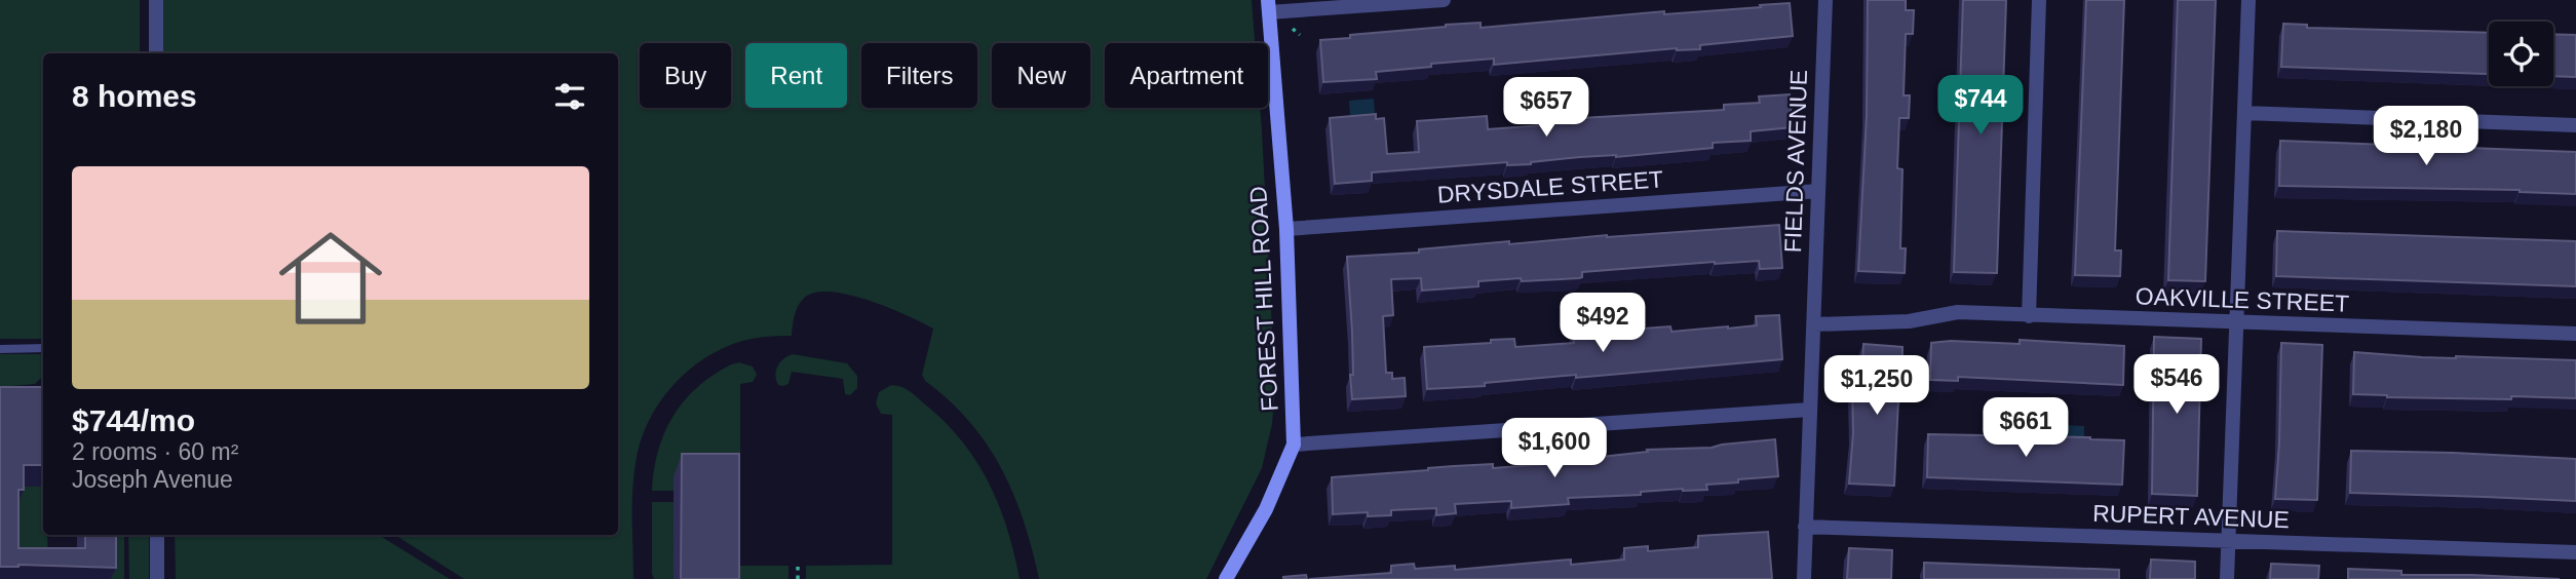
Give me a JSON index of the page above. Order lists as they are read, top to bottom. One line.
{"streets":{"street":["FIELDS AVENUE","DRYSDALE STREET","FOREST HILL ROAD","OAKVILLE STREET","RUPERT AVENUE"]},"crossings":[["FIELDS AVENUE","DRYSDALE STREET"],["FIELDS AVENUE","OAKVILLE STREET"],["FIELDS AVENUE","RUPERT AVENUE"],["DRYSDALE STREET","FOREST HILL ROAD"]],"page":{"chip":["Buy","Rent","Filters","New","Apartment"],"heading":"8 homes","price":["$744","$657","$2,180","$492","$546","$1,250","$661","$1,600"],"list":[{"name":"$744/mo","note":"2 rooms · 60 m² · Joseph Avenue"}]}}
